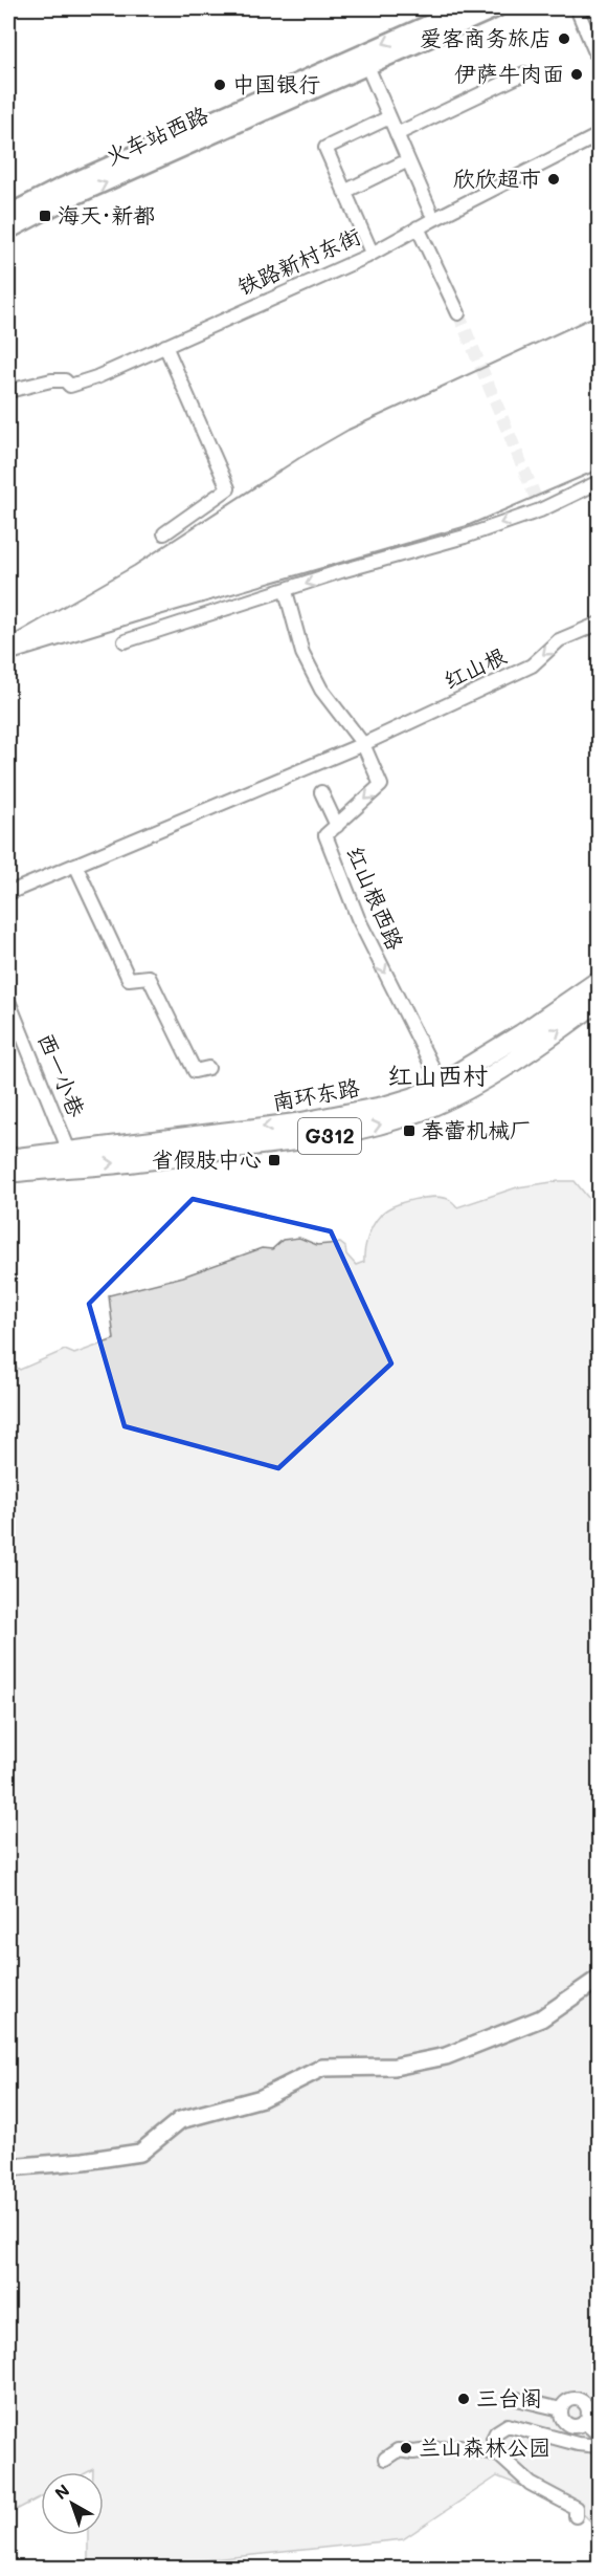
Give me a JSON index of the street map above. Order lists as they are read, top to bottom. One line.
{"streets":{"highway":["南环东路","G312"],"main road":["火车站西路"],"street":["铁路新村东街","红山根","红山根西路","西一小巷"]},"crossings":[["红山根","红山根西路"],["红山根西路","南环东路"],["西一小巷","南环东路"]],"one_way":["红山根","红山根西路"],"districts":["红山西村"],"places":{"other":["爱客商务旅店","伊萨牛肉面","中国银行","欣欣超市","三台阁","兰山森林公园"],"transit":["海天·新都","春蕾机械厂","省假肢中心"]},"north":"top left"}
